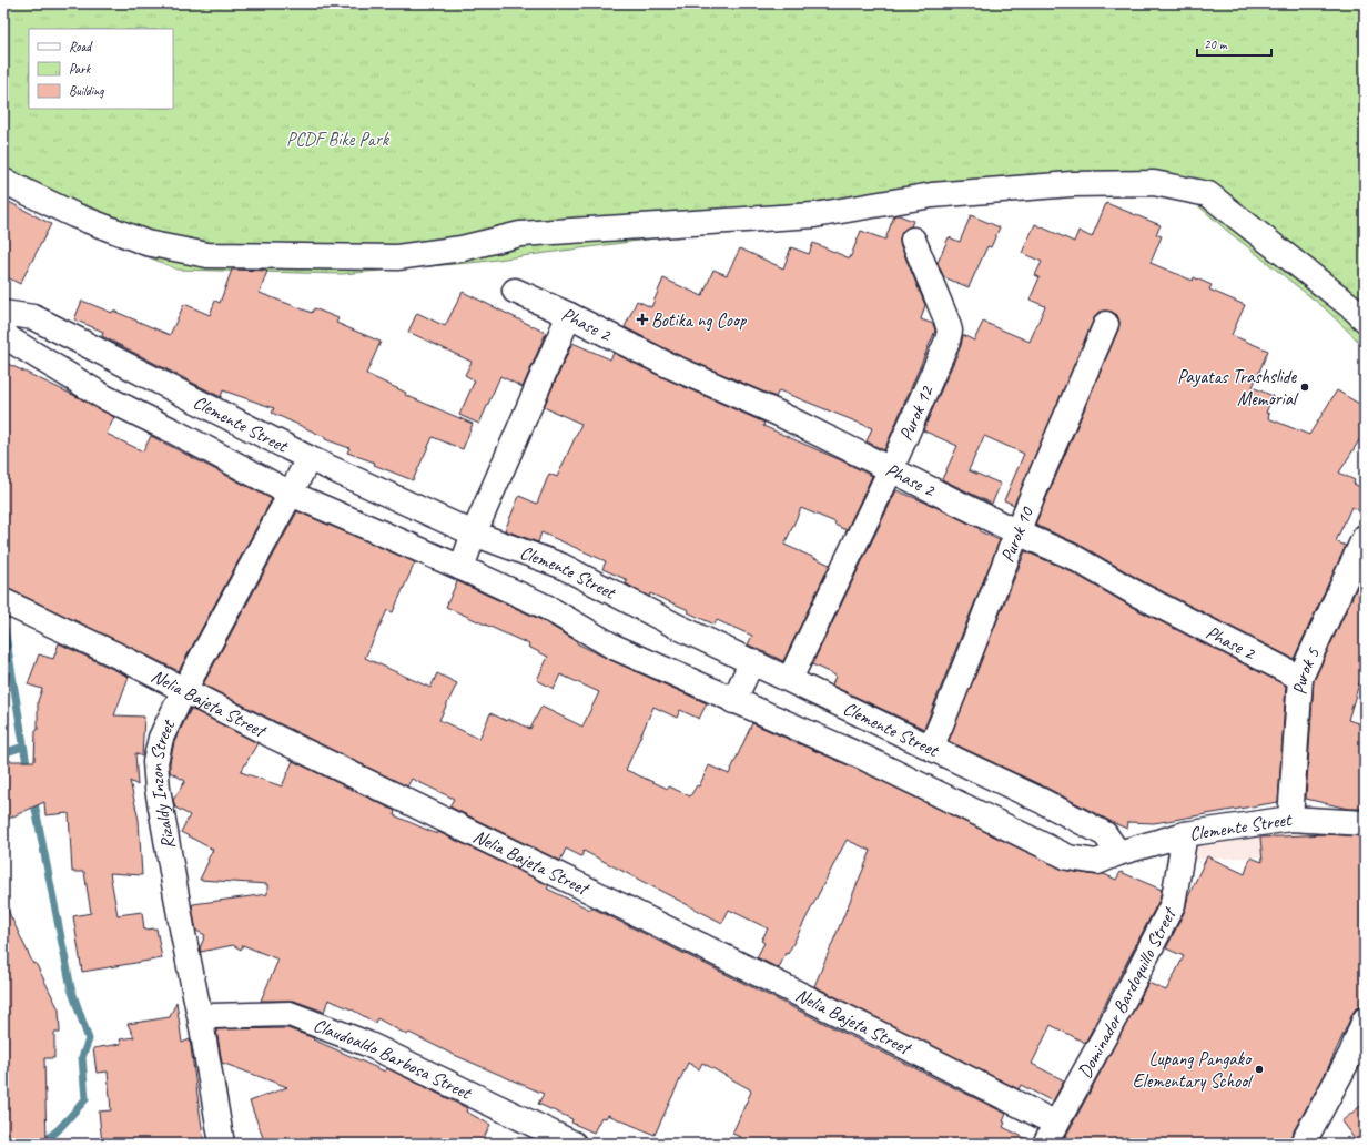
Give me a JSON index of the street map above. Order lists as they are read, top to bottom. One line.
{"streets":{"street":["Phase 2","Purok 12","Clemente Street","Purok 10","Purok 5","Nelia Bajeta Street","Rizaldy Inzon Street","Dominador Bardoquillo Street","Claudoaldo Barbosa Street"]},"crossings":[["Phase 2","Purok 12"],["Phase 2","Purok 10"],["Phase 2","Purok 5"],["Purok 12","Clemente Street"],["Clemente Street","Purok 10"],["Clemente Street","Purok 5"],["Clemente Street","Rizaldy Inzon Street"],["Clemente Street","Dominador Bardoquillo Street"],["Nelia Bajeta Street","Rizaldy Inzon Street"],["Nelia Bajeta Street","Dominador Bardoquillo Street"],["Rizaldy Inzon Street","Claudoaldo Barbosa Street"]],"parks":["PCDF Bike Park"],"places":{"health":["Botika ng Coop"],"other":["Payatas Trashslide Memorial","Lupang Pangako Elementary School"]},"legend":["Road","Park","Building"],"scale_bar":"20 m"}
